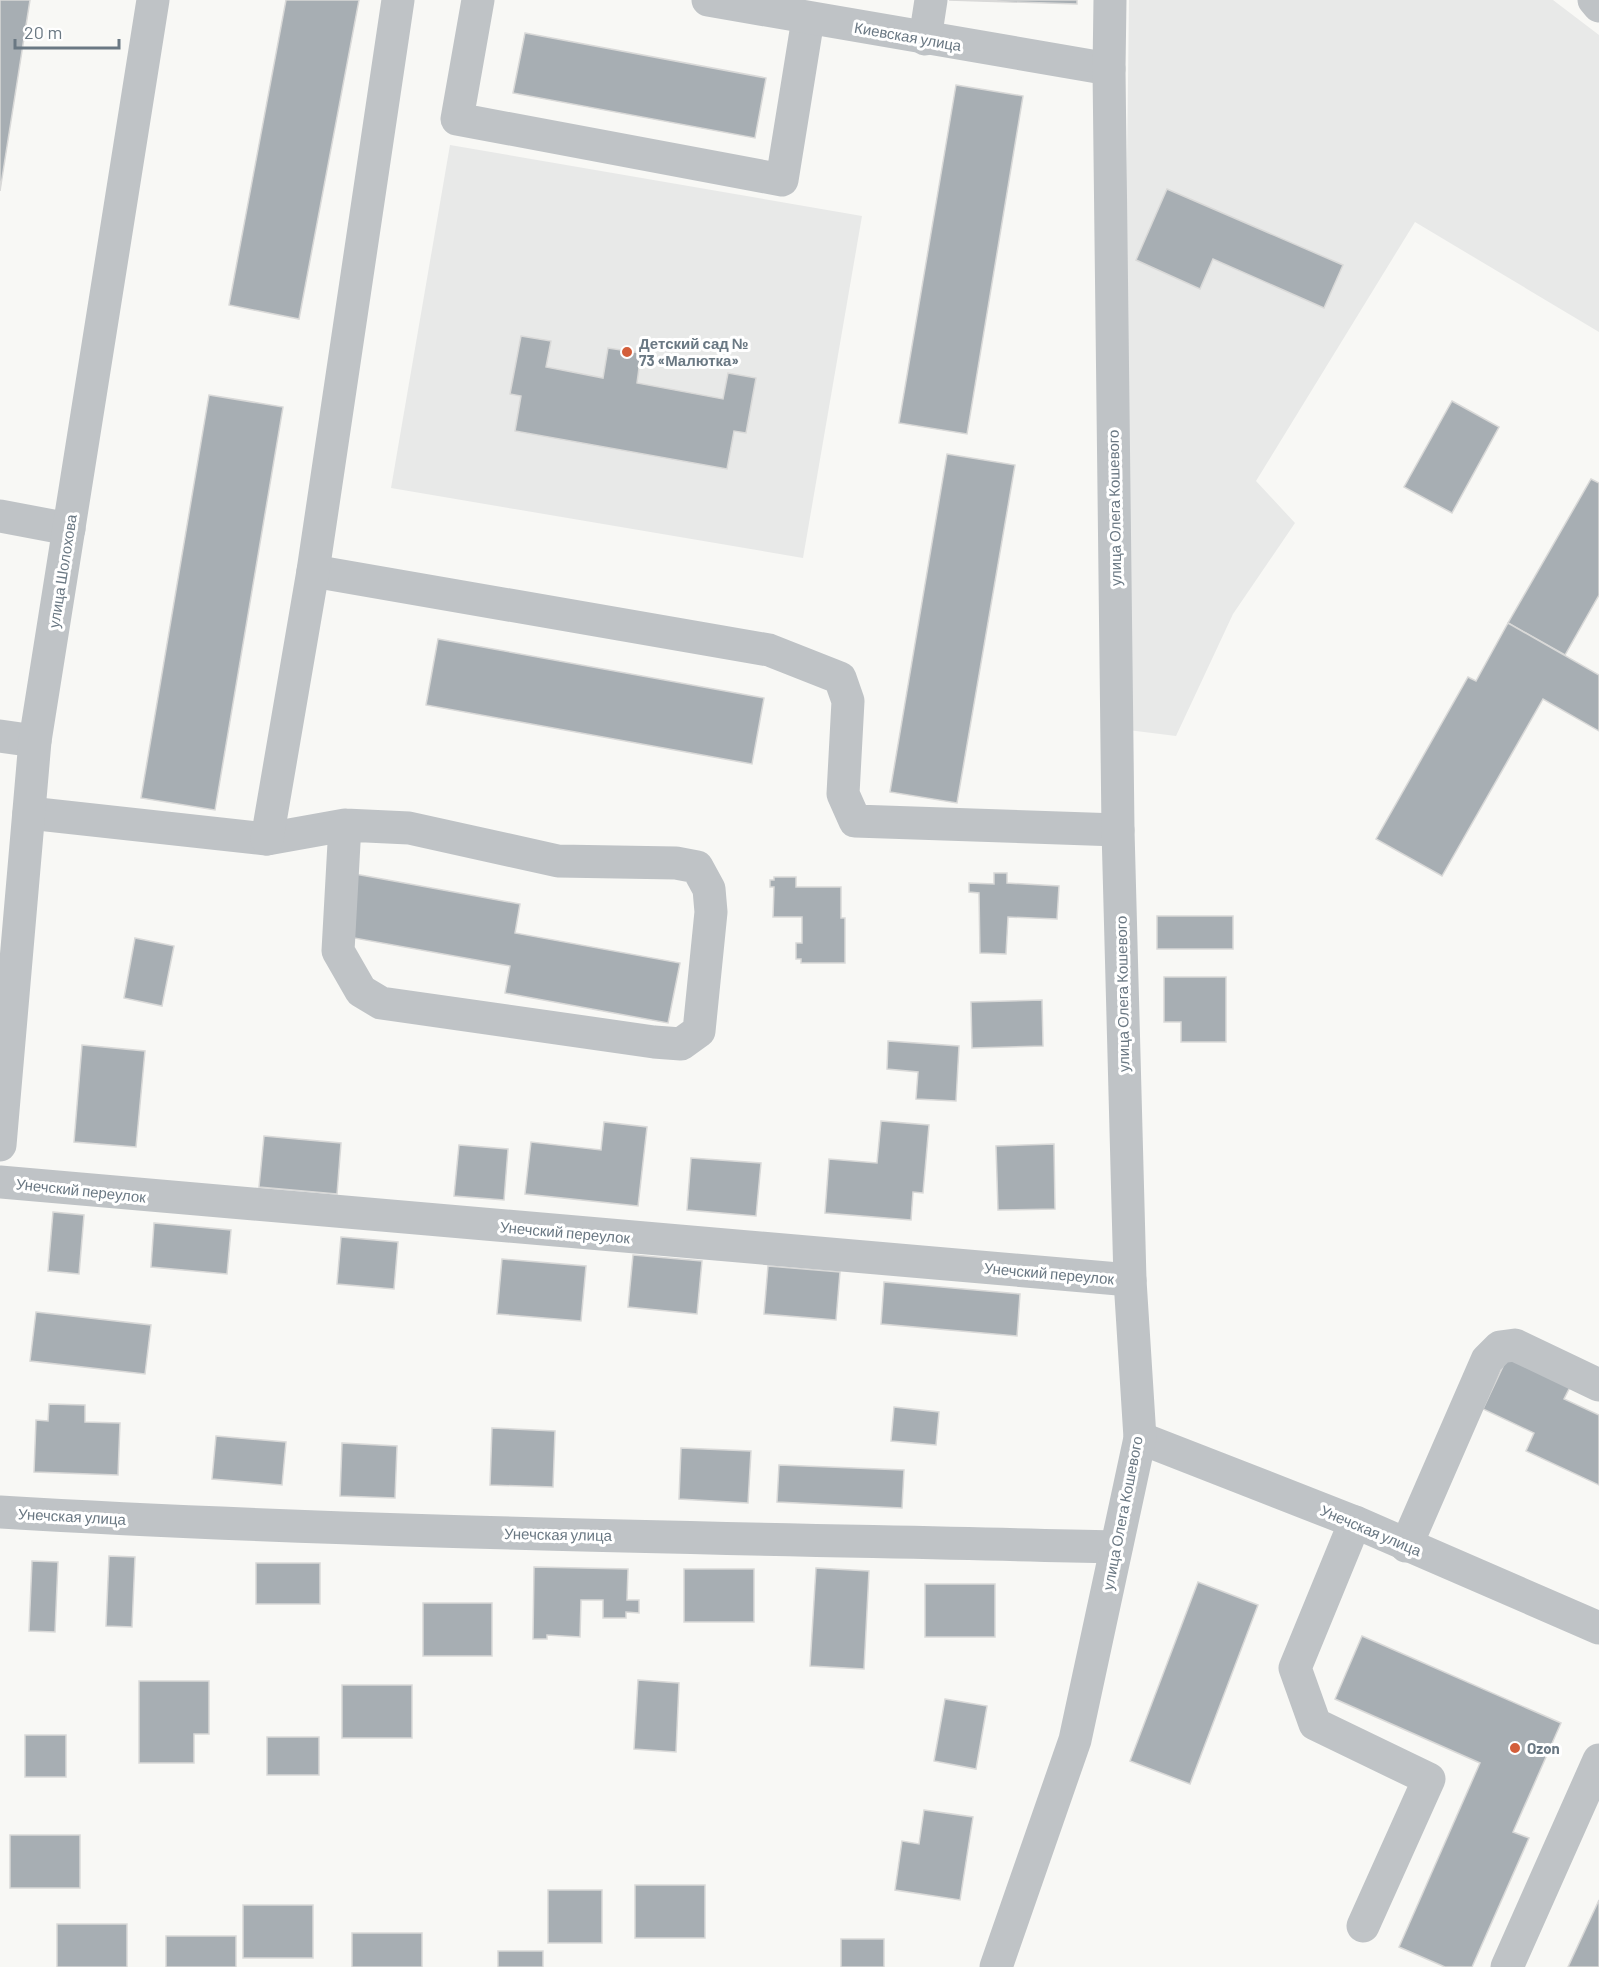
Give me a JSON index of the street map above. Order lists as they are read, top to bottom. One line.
{"streets":{"street":["Киевская улица","улица Олега Кошевого","улица Шолохова","Унечский переулок","Унечская улица"]},"crossings":[["Киевская улица","улица Олега Кошевого"],["улица Олега Кошевого","Унечский переулок"],["улица Олега Кошевого","Унечская улица"]],"places":["Детский сад № 73 «Малютка»","Ozon"],"scale_bar":"20 m"}
